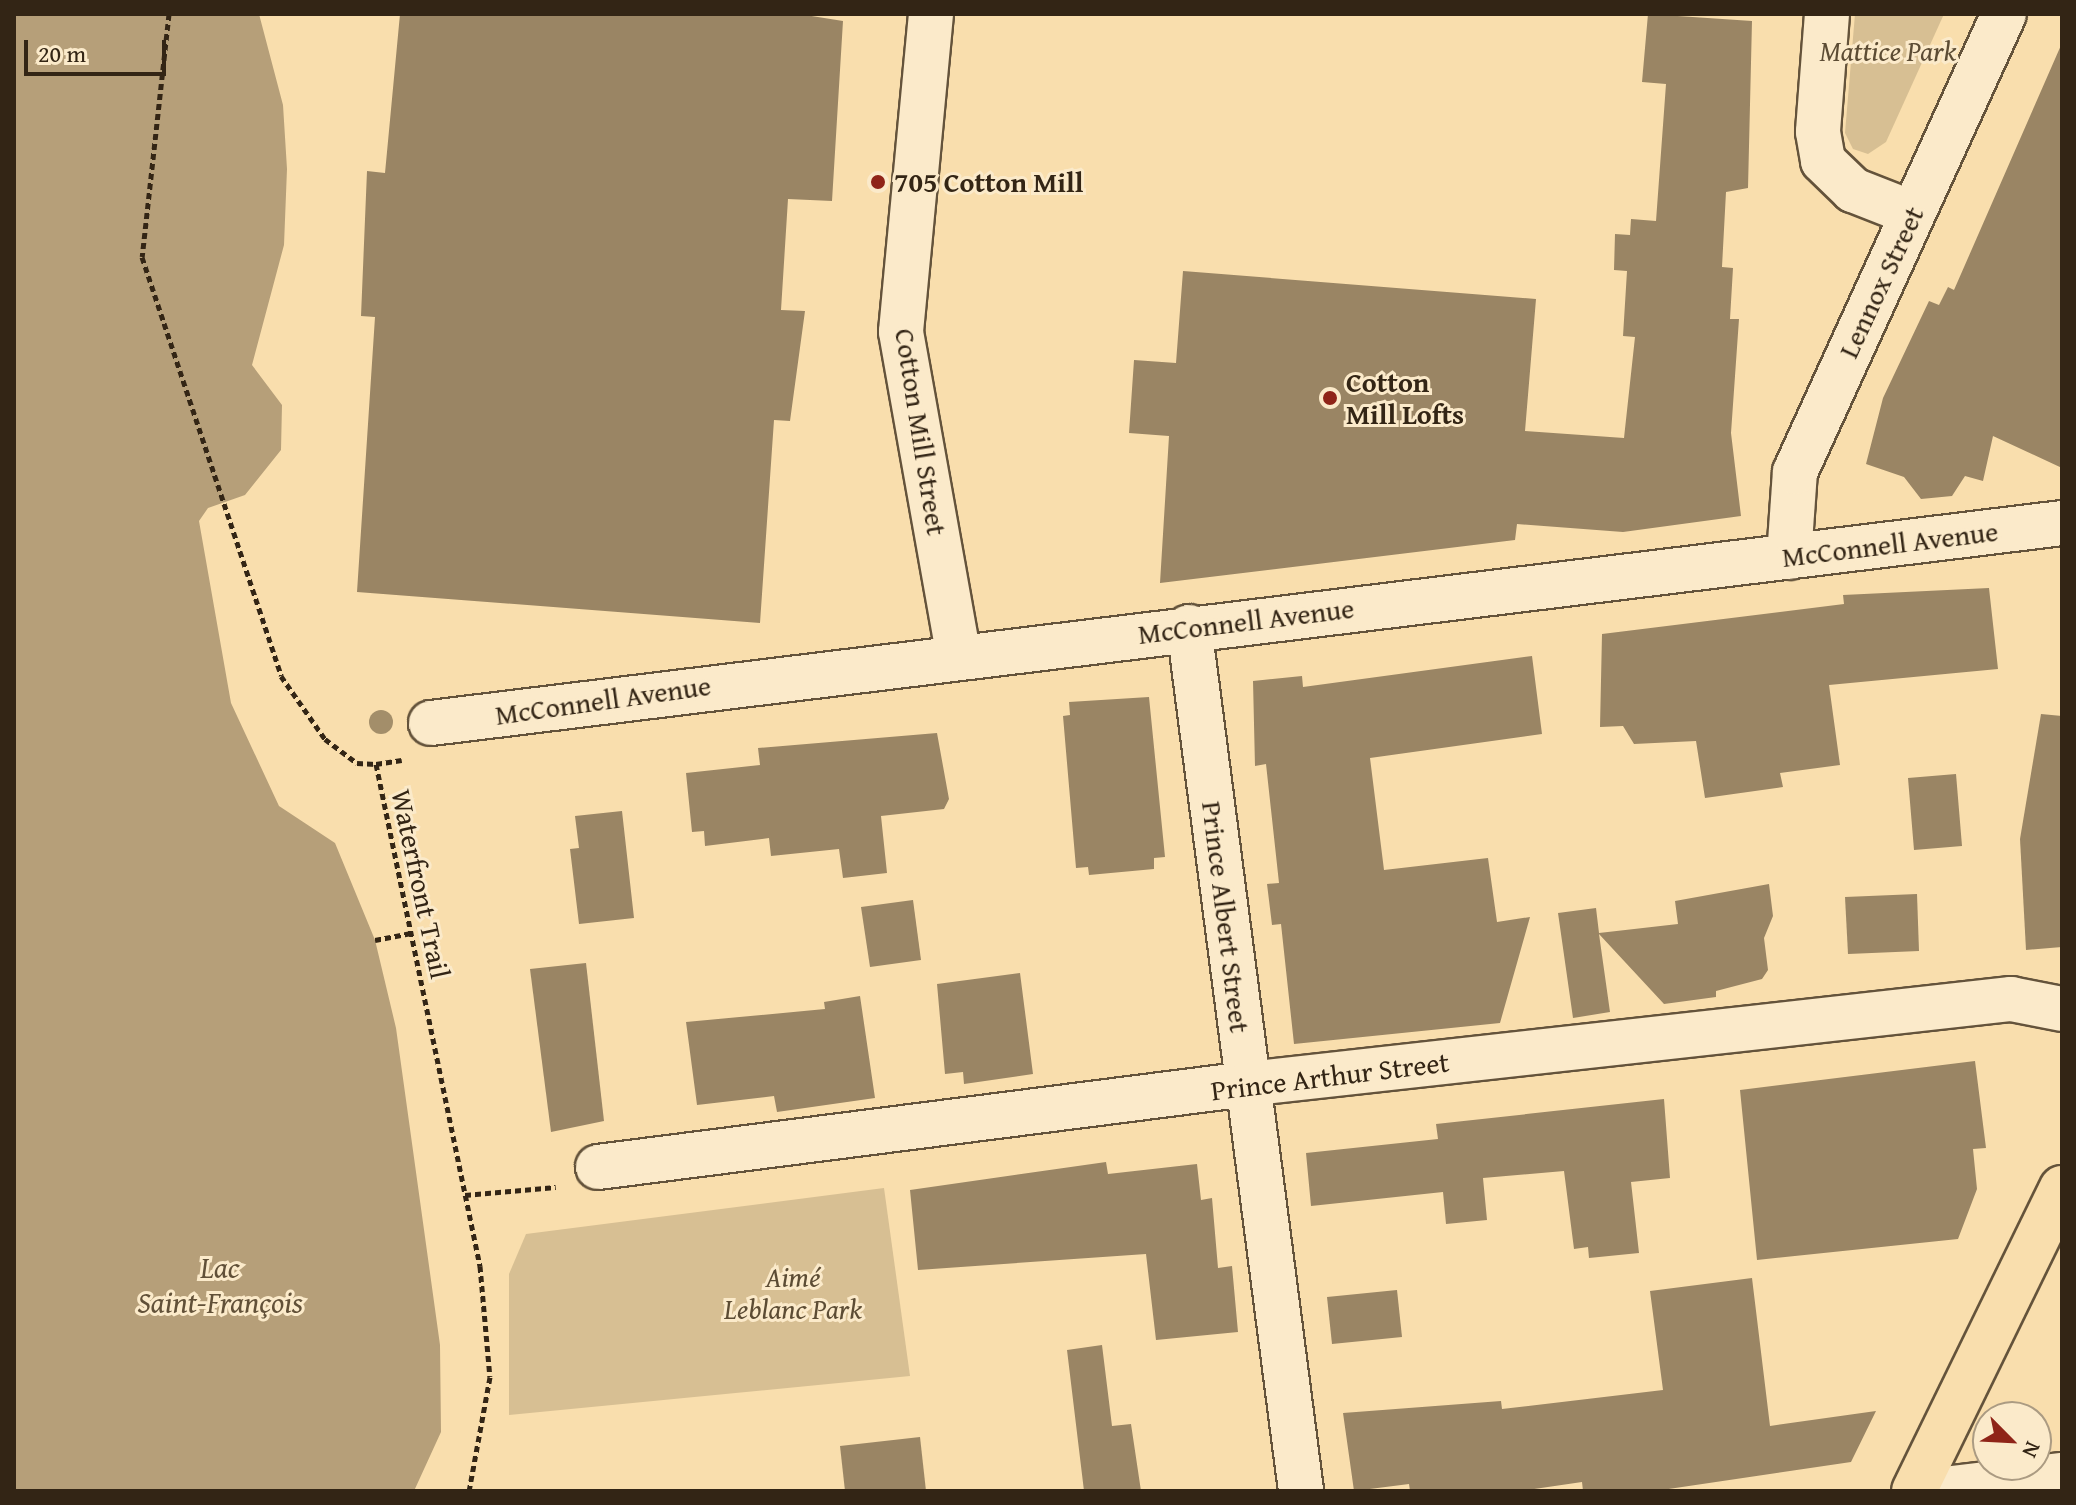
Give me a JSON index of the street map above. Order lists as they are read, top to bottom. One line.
{"streets":{"street":["Lennox Street","Cotton Mill Street","McConnell Avenue","Prince Albert Street","Prince Arthur Street"],"path":["Waterfront Trail"]},"crossings":[["Lennox Street","McConnell Avenue"],["Cotton Mill Street","McConnell Avenue"],["McConnell Avenue","Prince Albert Street"],["Prince Albert Street","Prince Arthur Street"]],"water":["Lac Saint-François"],"parks":["Mattice Park","Aimé Leblanc Park"],"places":["705 Cotton Mill","Cotton Mill Lofts"],"scale_bar":"20 m","north":"bottom right"}
